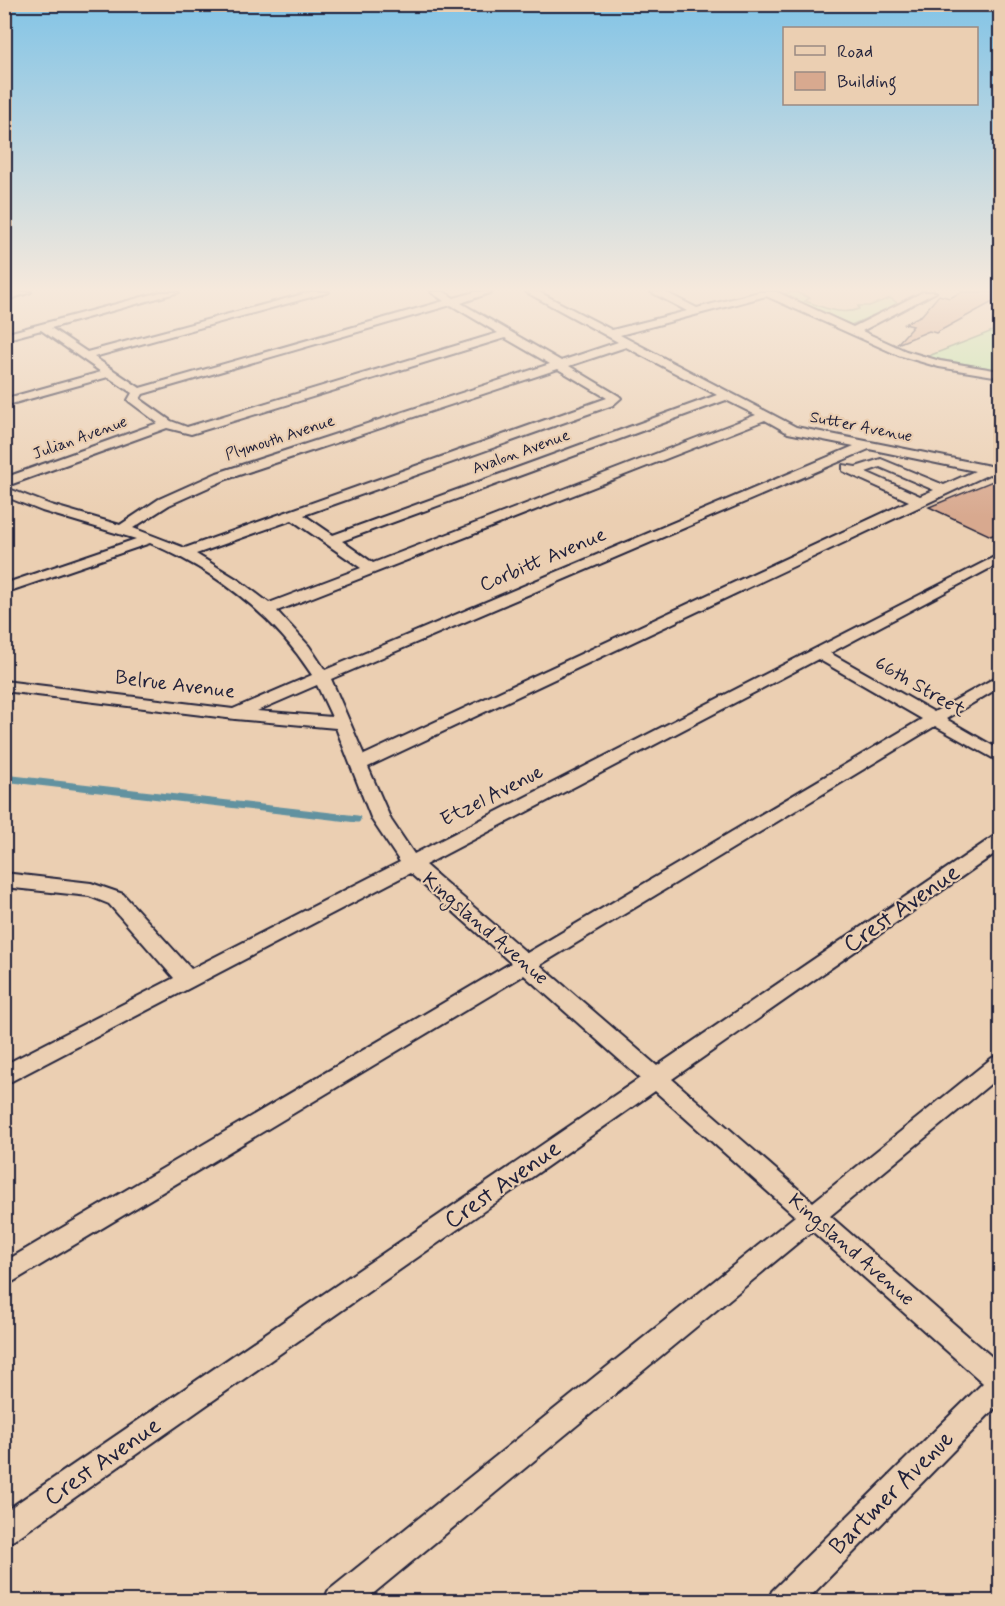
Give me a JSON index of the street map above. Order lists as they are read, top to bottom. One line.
{"streets":{"street":["Sutter Avenue","Julian Avenue","Plymouth Avenue","Avalon Avenue","Corbitt Avenue","Belrue Avenue","66th Street","Etzel Avenue","Crest Avenue","Kingsland Avenue","Bartmer Avenue"]},"crossings":[["Sutter Avenue","Avalon Avenue"],["Sutter Avenue","Corbitt Avenue"],["Plymouth Avenue","Kingsland Avenue"],["Corbitt Avenue","Belrue Avenue"],["Corbitt Avenue","Kingsland Avenue"],["Belrue Avenue","Kingsland Avenue"],["66th Street","Etzel Avenue"],["Etzel Avenue","Kingsland Avenue"],["Crest Avenue","Kingsland Avenue"],["Kingsland Avenue","Bartmer Avenue"]],"legend":["Road","Building"]}
